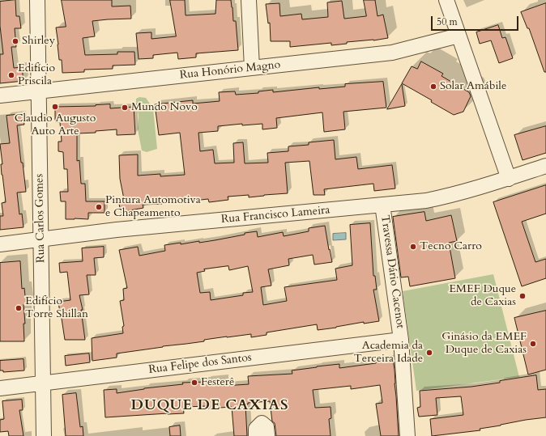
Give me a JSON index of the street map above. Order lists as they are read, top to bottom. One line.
{"streets":{"street":["Rua Honório Magno","Rua Francisco Lameira","Rua Carlos Gomes","Travessa Dário Cacenot","Rua Felipe dos Santos"]},"crossings":[["Rua Honório Magno","Rua Carlos Gomes"],["Rua Francisco Lameira","Rua Carlos Gomes"],["Rua Francisco Lameira","Travessa Dário Cacenot"],["Rua Carlos Gomes","Rua Felipe dos Santos"],["Travessa Dário Cacenot","Rua Felipe dos Santos"]],"districts":["DUQUE DE CAXIAS"],"places":["Shirley","Edifício Priscila","Solar Amábile","Claudio Augusto Auto Arte","Mundo Novo","Pintura Automotiva e Chapeamento","Tecno Carro","EMEF Duque de Caxias","Edifício Torre Shillan","Ginásio da EMEF Duque de Caxias","Academia da Terceira Idade","Festerê"],"scale_bar":"50 m"}
